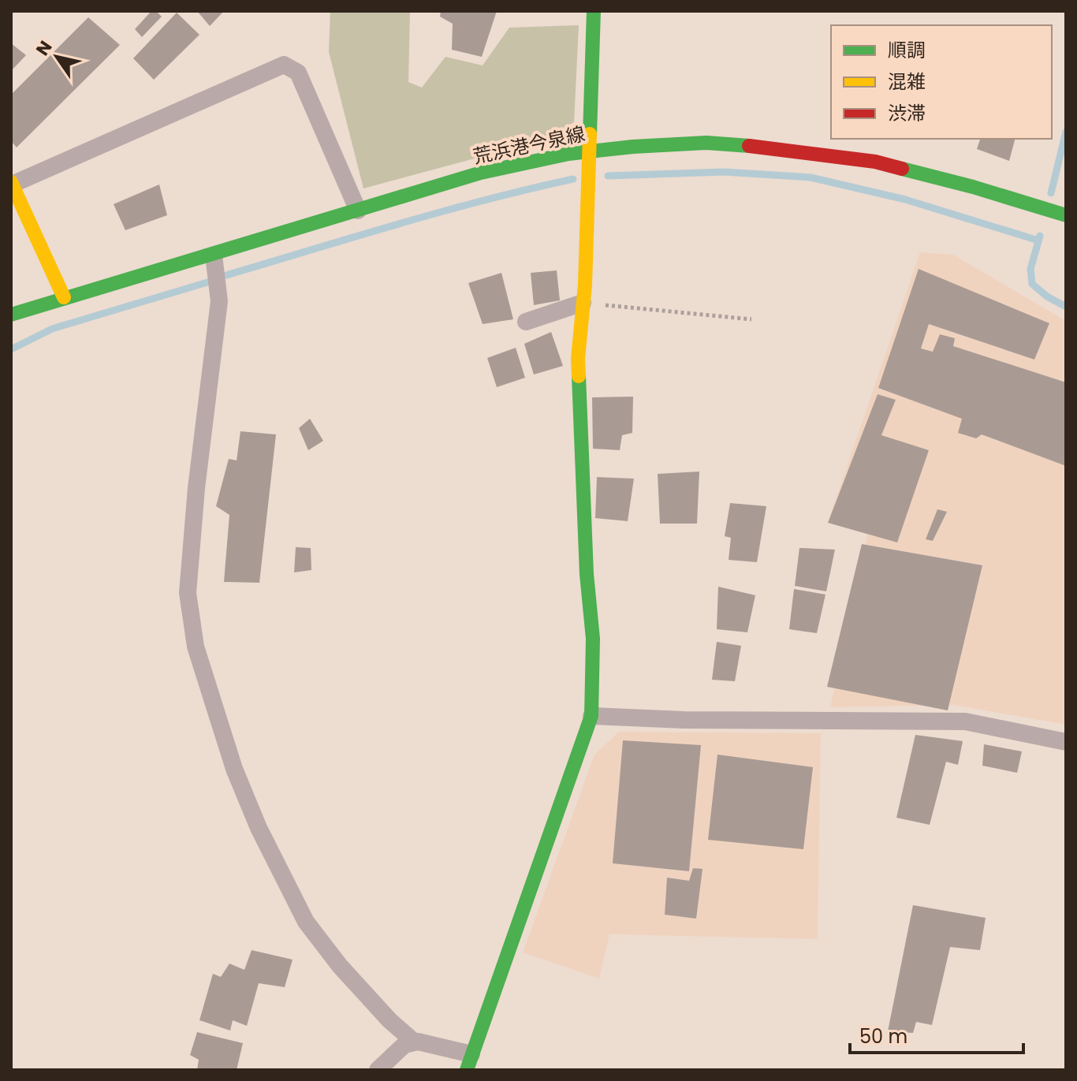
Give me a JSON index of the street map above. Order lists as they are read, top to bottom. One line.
{"streets":{"street":["荒浜港今泉線"]},"legend":["順調","混雑","渋滞"],"scale_bar":"50 m","north":"top left"}
